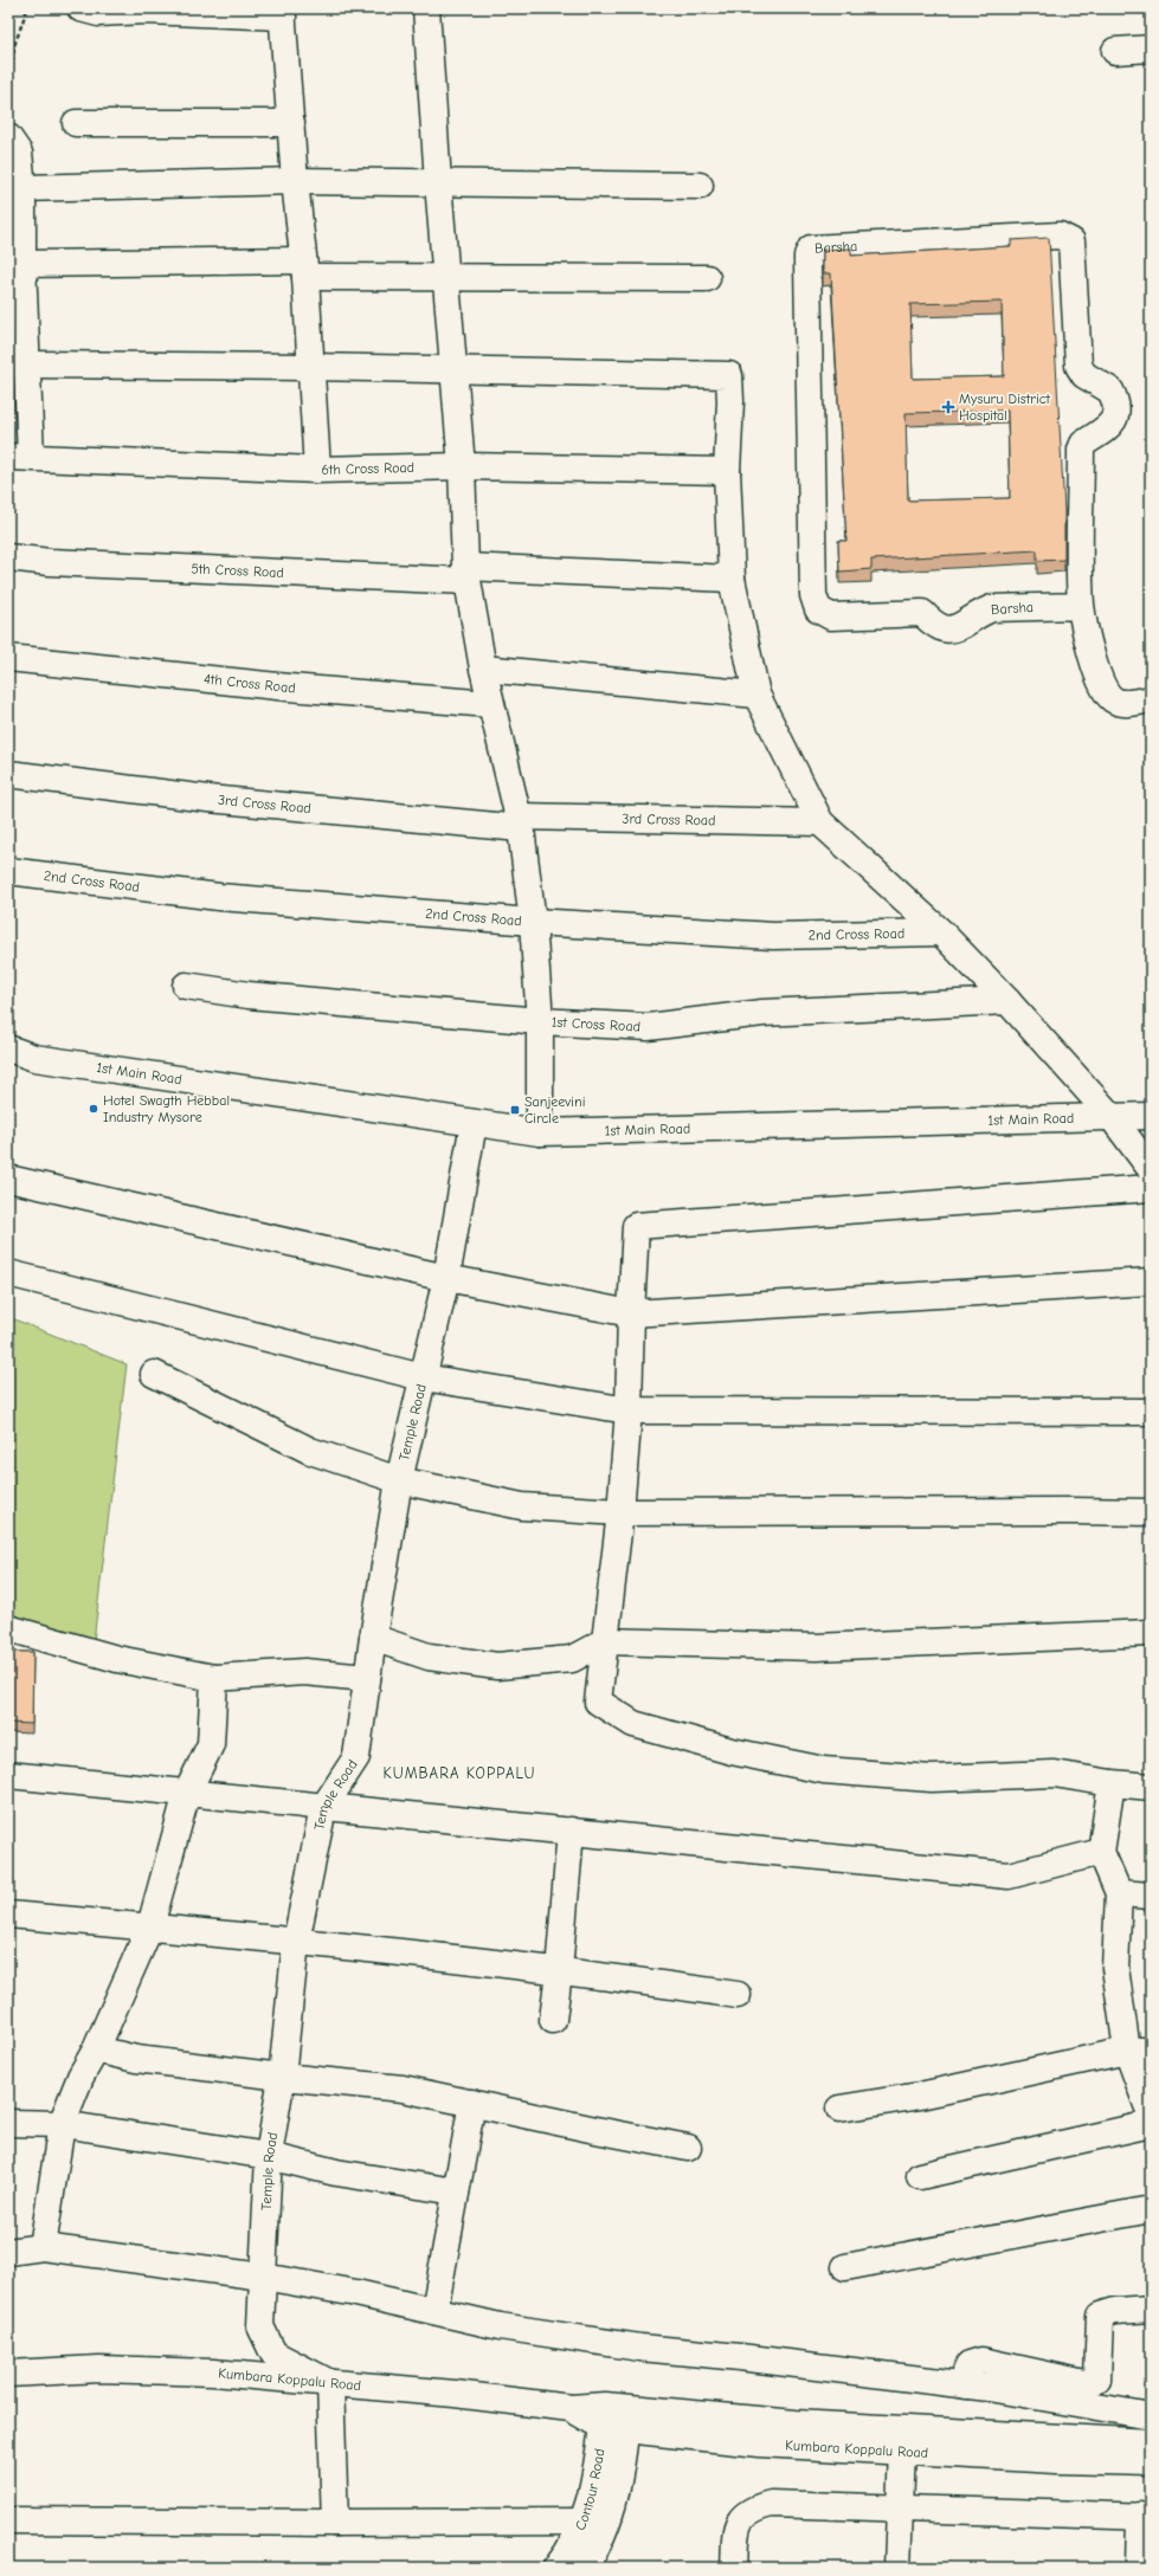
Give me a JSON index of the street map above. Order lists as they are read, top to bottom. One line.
{"streets":{"street":["Barsha","6th Cross Road","5th Cross Road","4th Cross Road","3rd Cross Road","2nd Cross Road","1st Cross Road","1st Main Road","Temple Road","Kumbara Koppalu Road","Contour Road"]},"crossings":[["1st Main Road","Temple Road"],["Temple Road","Kumbara Koppalu Road"],["Kumbara Koppalu Road","Contour Road"]],"districts":["KUMBARA KOPPALU"],"places":{"health":["Mysuru District Hospital"],"other":["Hotel Swagth Hebbal Industry Mysore"],"transit":["Sanjeevini Circle"]}}
